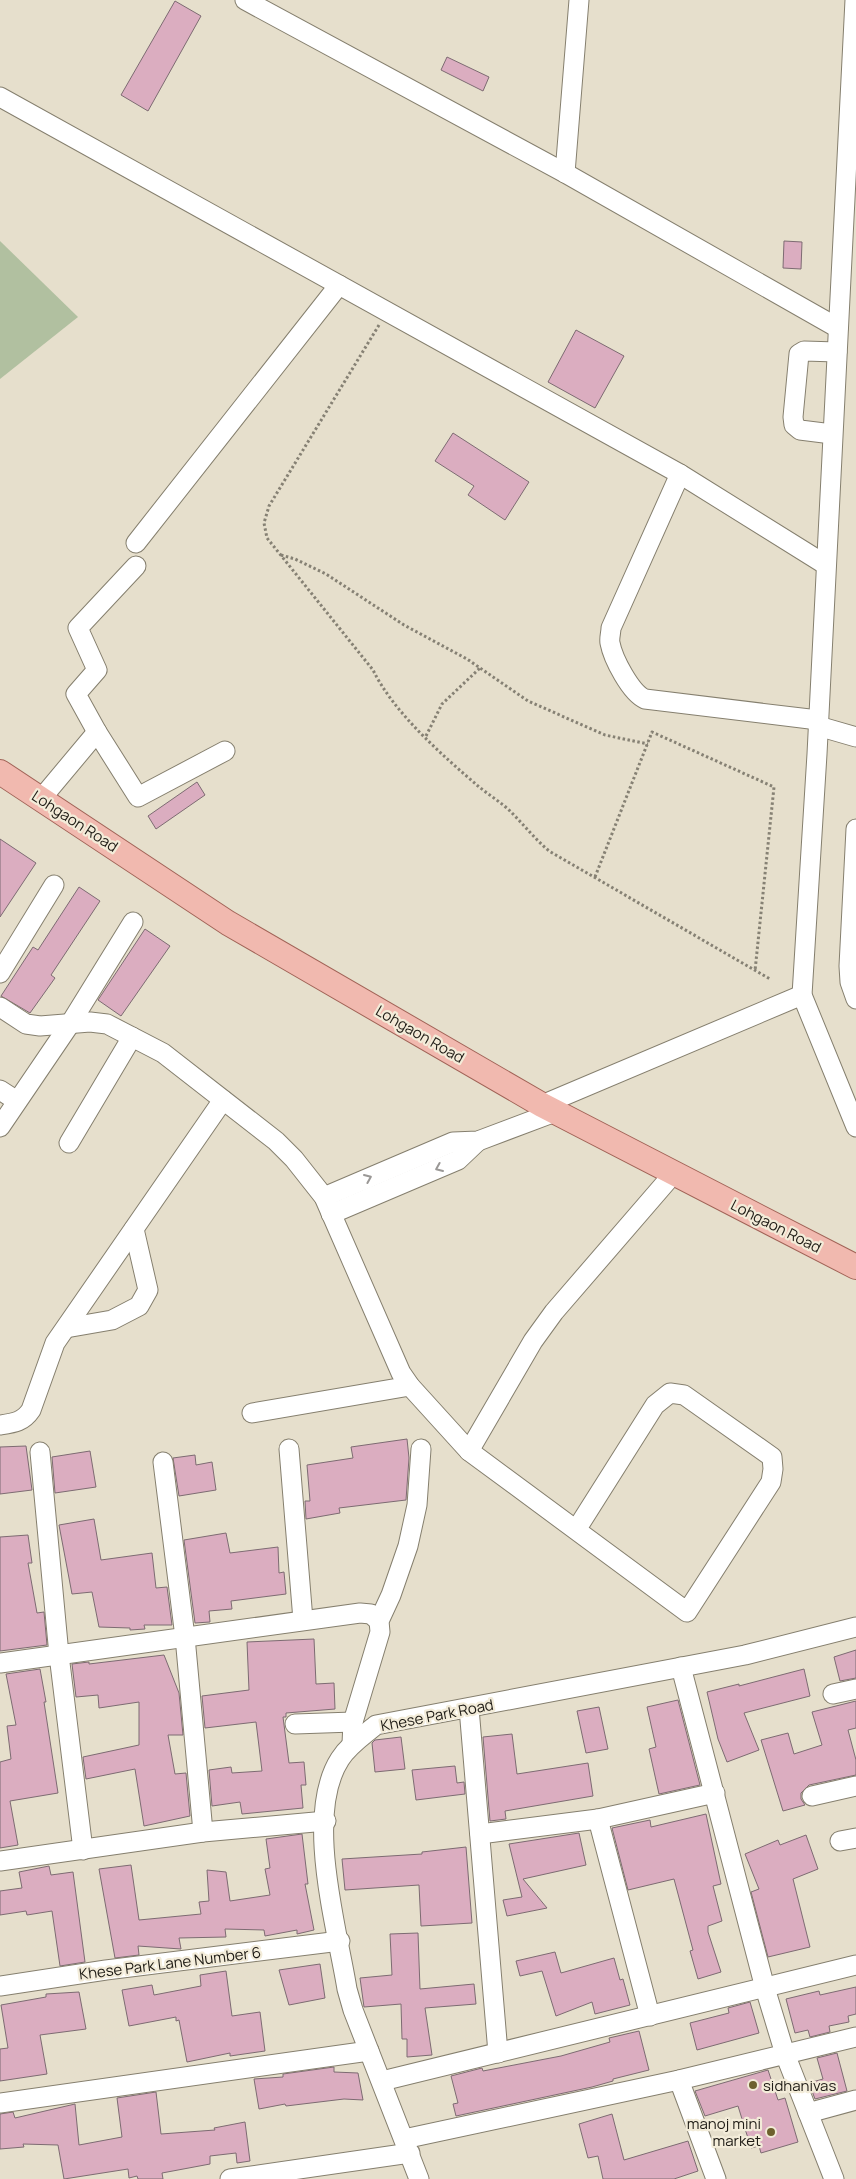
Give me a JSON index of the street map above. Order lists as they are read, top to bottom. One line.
{"streets":{"main road":["Lohgaon Road"],"street":["Khese Park Road","Khese Park Lane Number 6"]},"crossings":[["Khese Park Road","Khese Park Lane Number 6"]],"places":["sidhanivas","manoj mini market"]}
